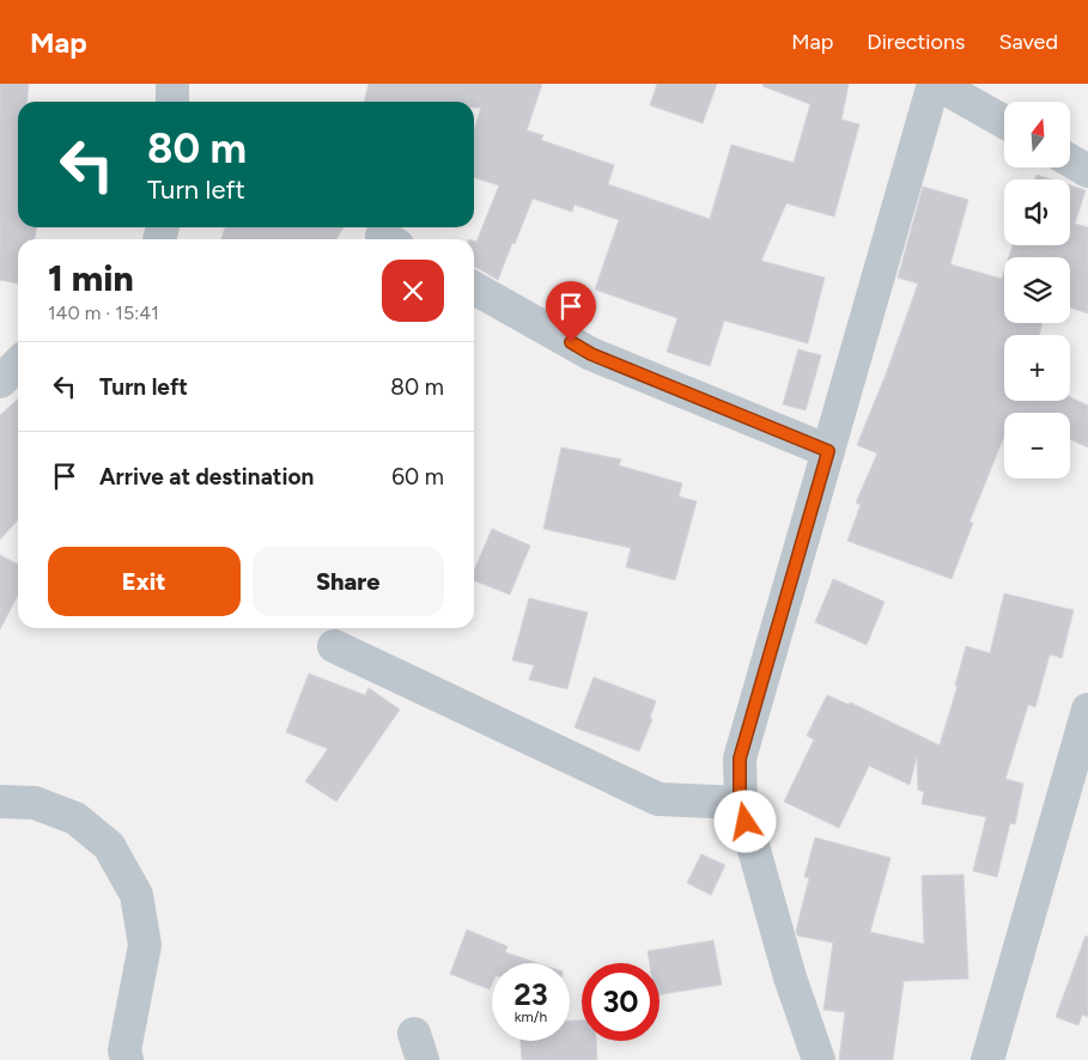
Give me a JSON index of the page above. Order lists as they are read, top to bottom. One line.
{"north":"top","page":{"header":"Map","nav":["Map","Directions","Saved"],"map_buttons":["+","−"],"turn":["80 m","Turn left"],"heading":["1 min","140 m · 15:41"],"list":[{"name":"Turn left","value":"80 m"},{"name":"Arrive at destination","value":"60 m"}],"buttons":["Exit","Share"],"speed":"23 km/h","limit":"30"}}
